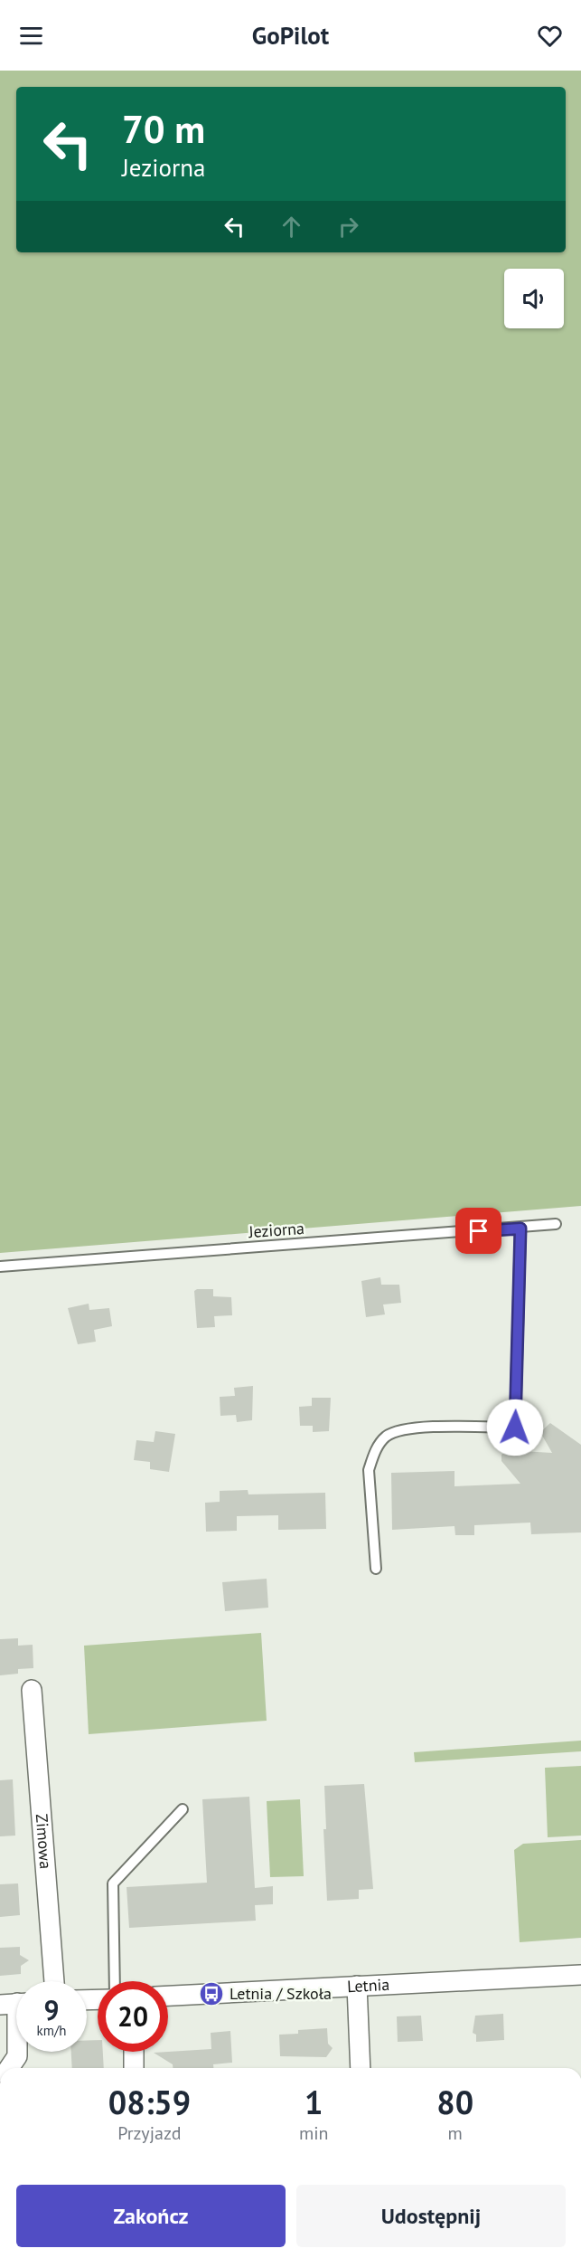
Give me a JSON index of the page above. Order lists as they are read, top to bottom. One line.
{"streets":{"street":["Zimowa","Letnia"],"lane":["Jeziorna"]},"places":{"bus stop":["Letnia / Szkoła"]},"page":{"header":"GoPilot","turn":["70 m","Jeziorna"],"speed":"9 km/h","limit":"20","eta":["08:59","Przyjazd","1","min","80","m"],"buttons":["Zakończ","Udostępnij"]}}
